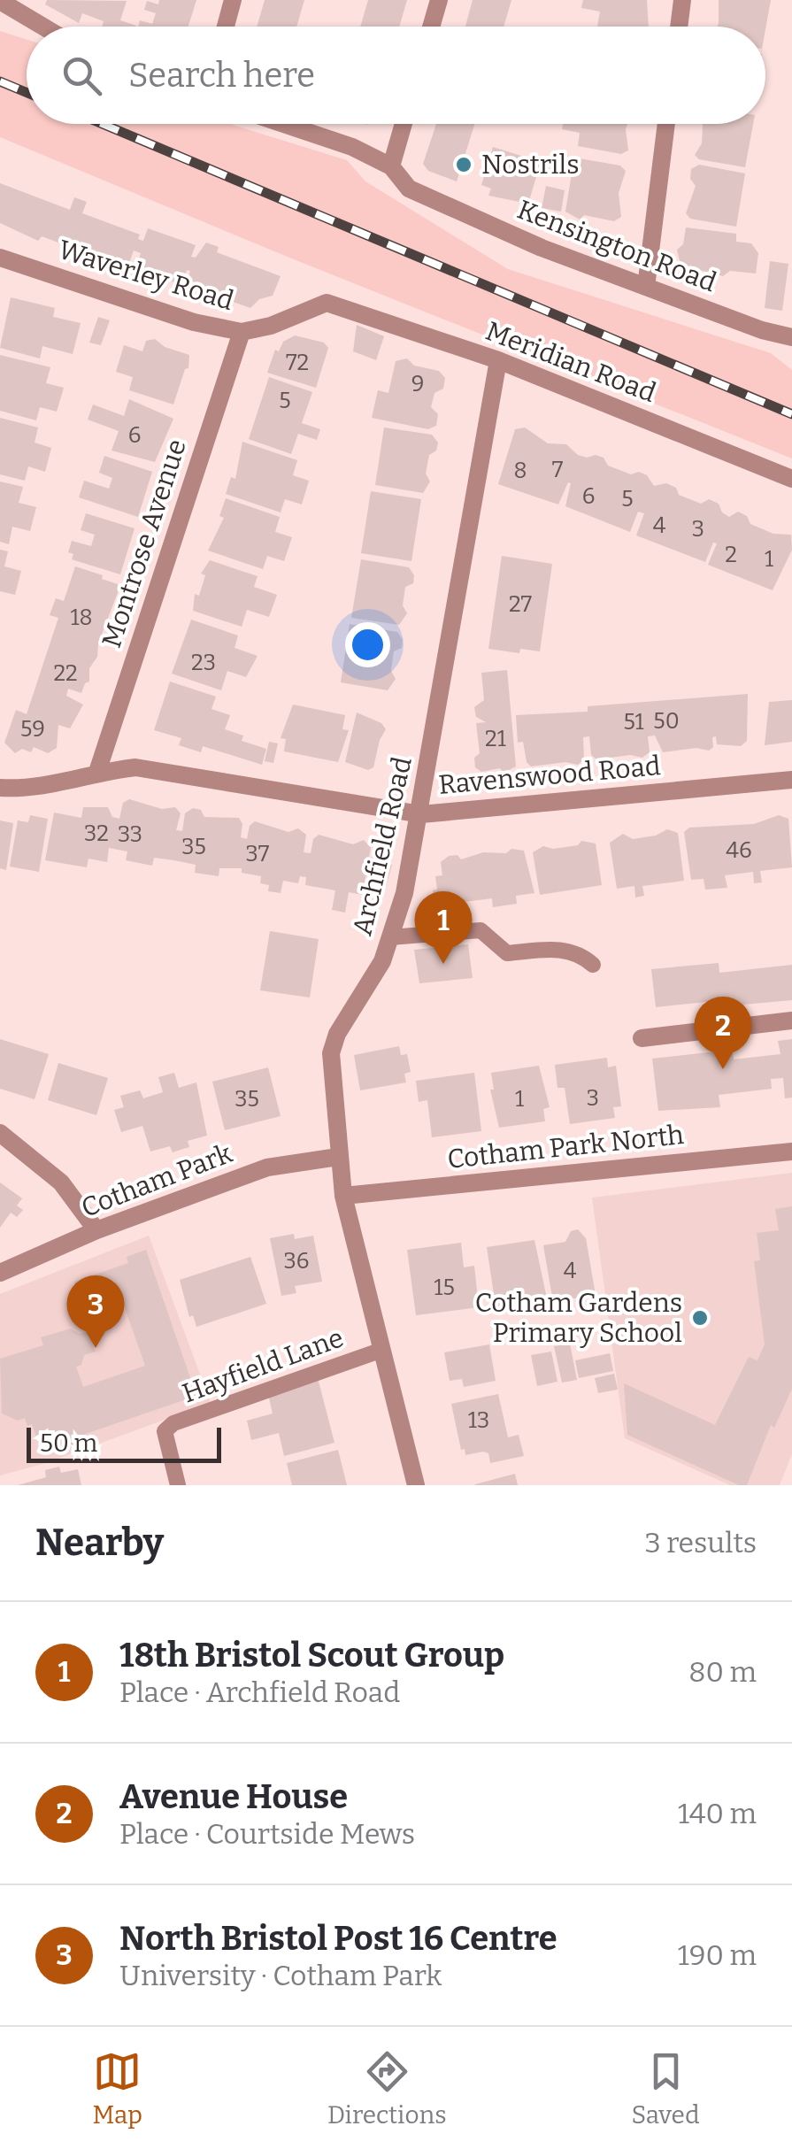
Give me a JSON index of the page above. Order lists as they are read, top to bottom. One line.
{"streets":{"street":["Kensington Road","Waverley Road","Meridian Road","Montrose Avenue","Ravenswood Road","Archfield Road","Cotham Park North","Cotham Park"],"lane":["Hayfield Lane"]},"crossings":[["Waverley Road","Meridian Road"],["Waverley Road","Montrose Avenue"],["Meridian Road","Archfield Road"],["Montrose Avenue","Ravenswood Road"],["Ravenswood Road","Archfield Road"],["Archfield Road","Cotham Park North"],["Archfield Road","Cotham Park"],["Archfield Road","Hayfield Lane"]],"places":["Nostrils","Cotham Gardens Primary School"],"house_numbers":["72","9","5","6","7","8","6","5","4","3","2","1","27","18","23","22","50","51","59","21","32","33","35","46","37","3","35","1","36","4","15","13"],"scale_bar":"50 m","page":{"search":"Search here","pins":["1","2","3"],"scale":"50 m","heading":["Nearby","3 results"],"list":[{"mark":"1","name":"18th Bristol Scout Group","note":"Place · Archfield Road","value":"80 m"},{"mark":"2","name":"Avenue House","note":"Place · Courtside Mews","value":"140 m"},{"mark":"3","name":"North Bristol Post 16 Centre","note":"University · Cotham Park","value":"190 m"}],"nav":["Map","Directions","Saved"]}}
